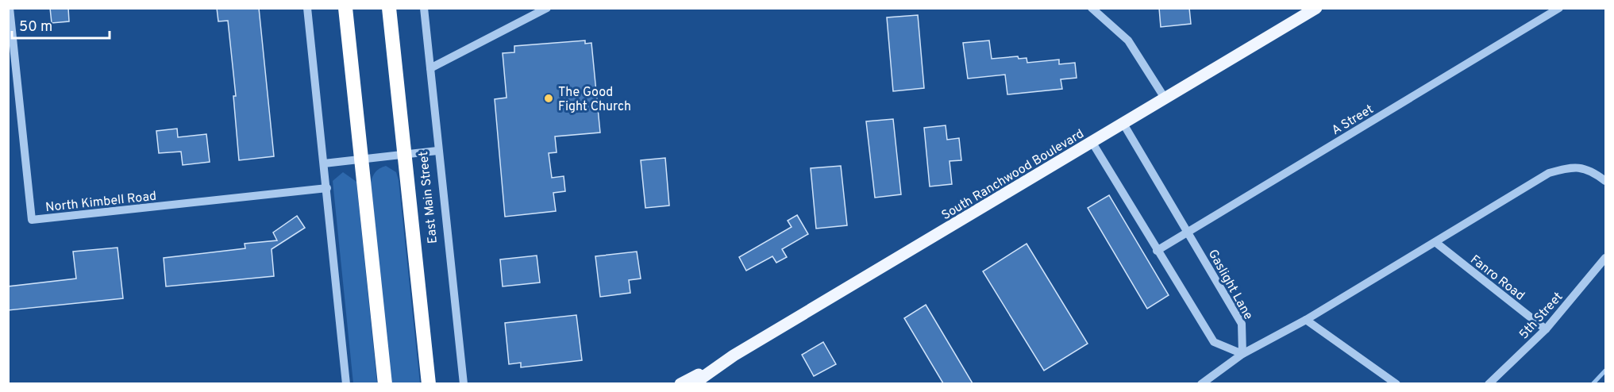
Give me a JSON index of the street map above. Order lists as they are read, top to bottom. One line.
{"streets":{"highway":["East Main Street"],"main road":["South Ranchwood Boulevard"],"street":["A Street","North Kimbell Road","Fanro Road","Gaslight Lane","5th Street"]},"crossings":[["A Street","Gaslight Lane"],["South Ranchwood Boulevard","Gaslight Lane"],["Fanro Road","5th Street"]],"places":["The Good Fight Church"],"scale_bar":"50 m"}
